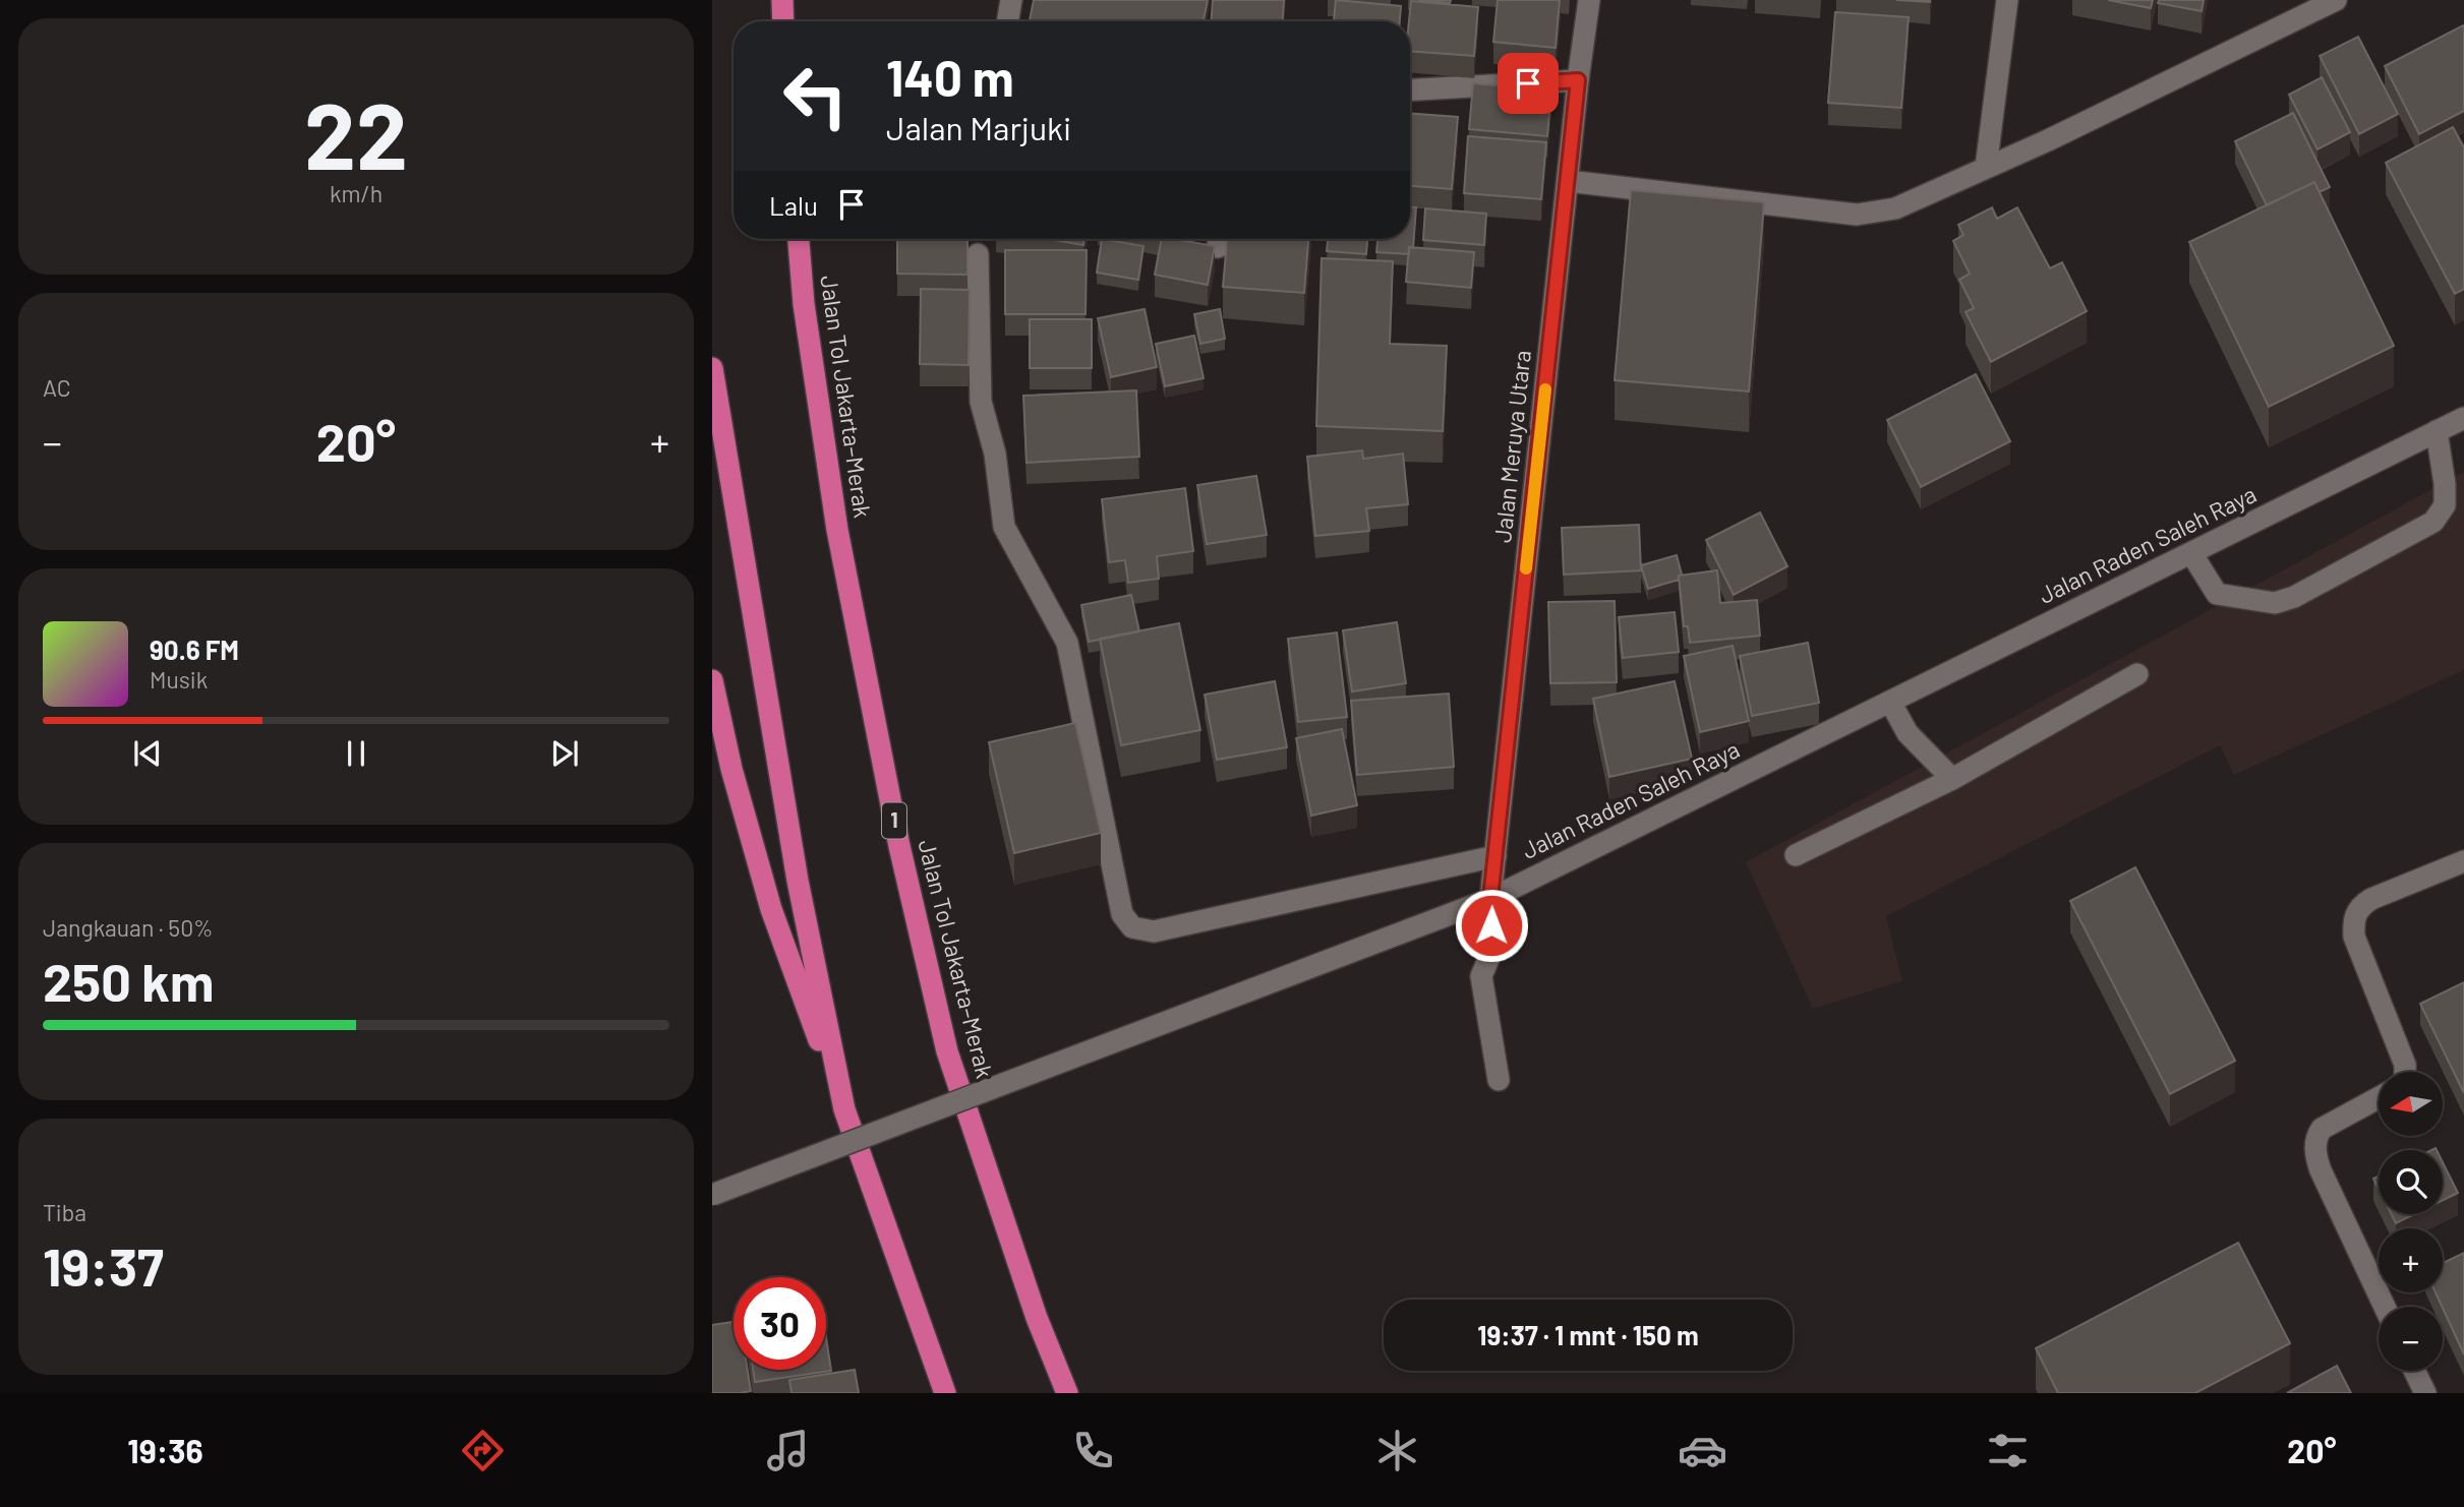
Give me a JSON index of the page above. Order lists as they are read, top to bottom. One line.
{"streets":{"highway":["Jalan Tol Jakarta–Merak","1"],"street":["Jalan Meruya Utara","Jalan Raden Saleh Raya"]},"crossings":[["Jalan Meruya Utara","Jalan Raden Saleh Raya"]],"north":"left","page":{"tile":[["22","km/h"],"AC",["Jangkauan · 50%","250 km"],["Tiba","19:37"]],"turn":["140 m","Jalan Marjuki"],"then":"Lalu","heat":["−","20°","+"],"song":["90.6 FM","Musik"],"map_buttons":["+","−"],"limit":"30","trip":"19:37 · 1 mnt · 150 m","tabs":["19:36","20°"]}}
